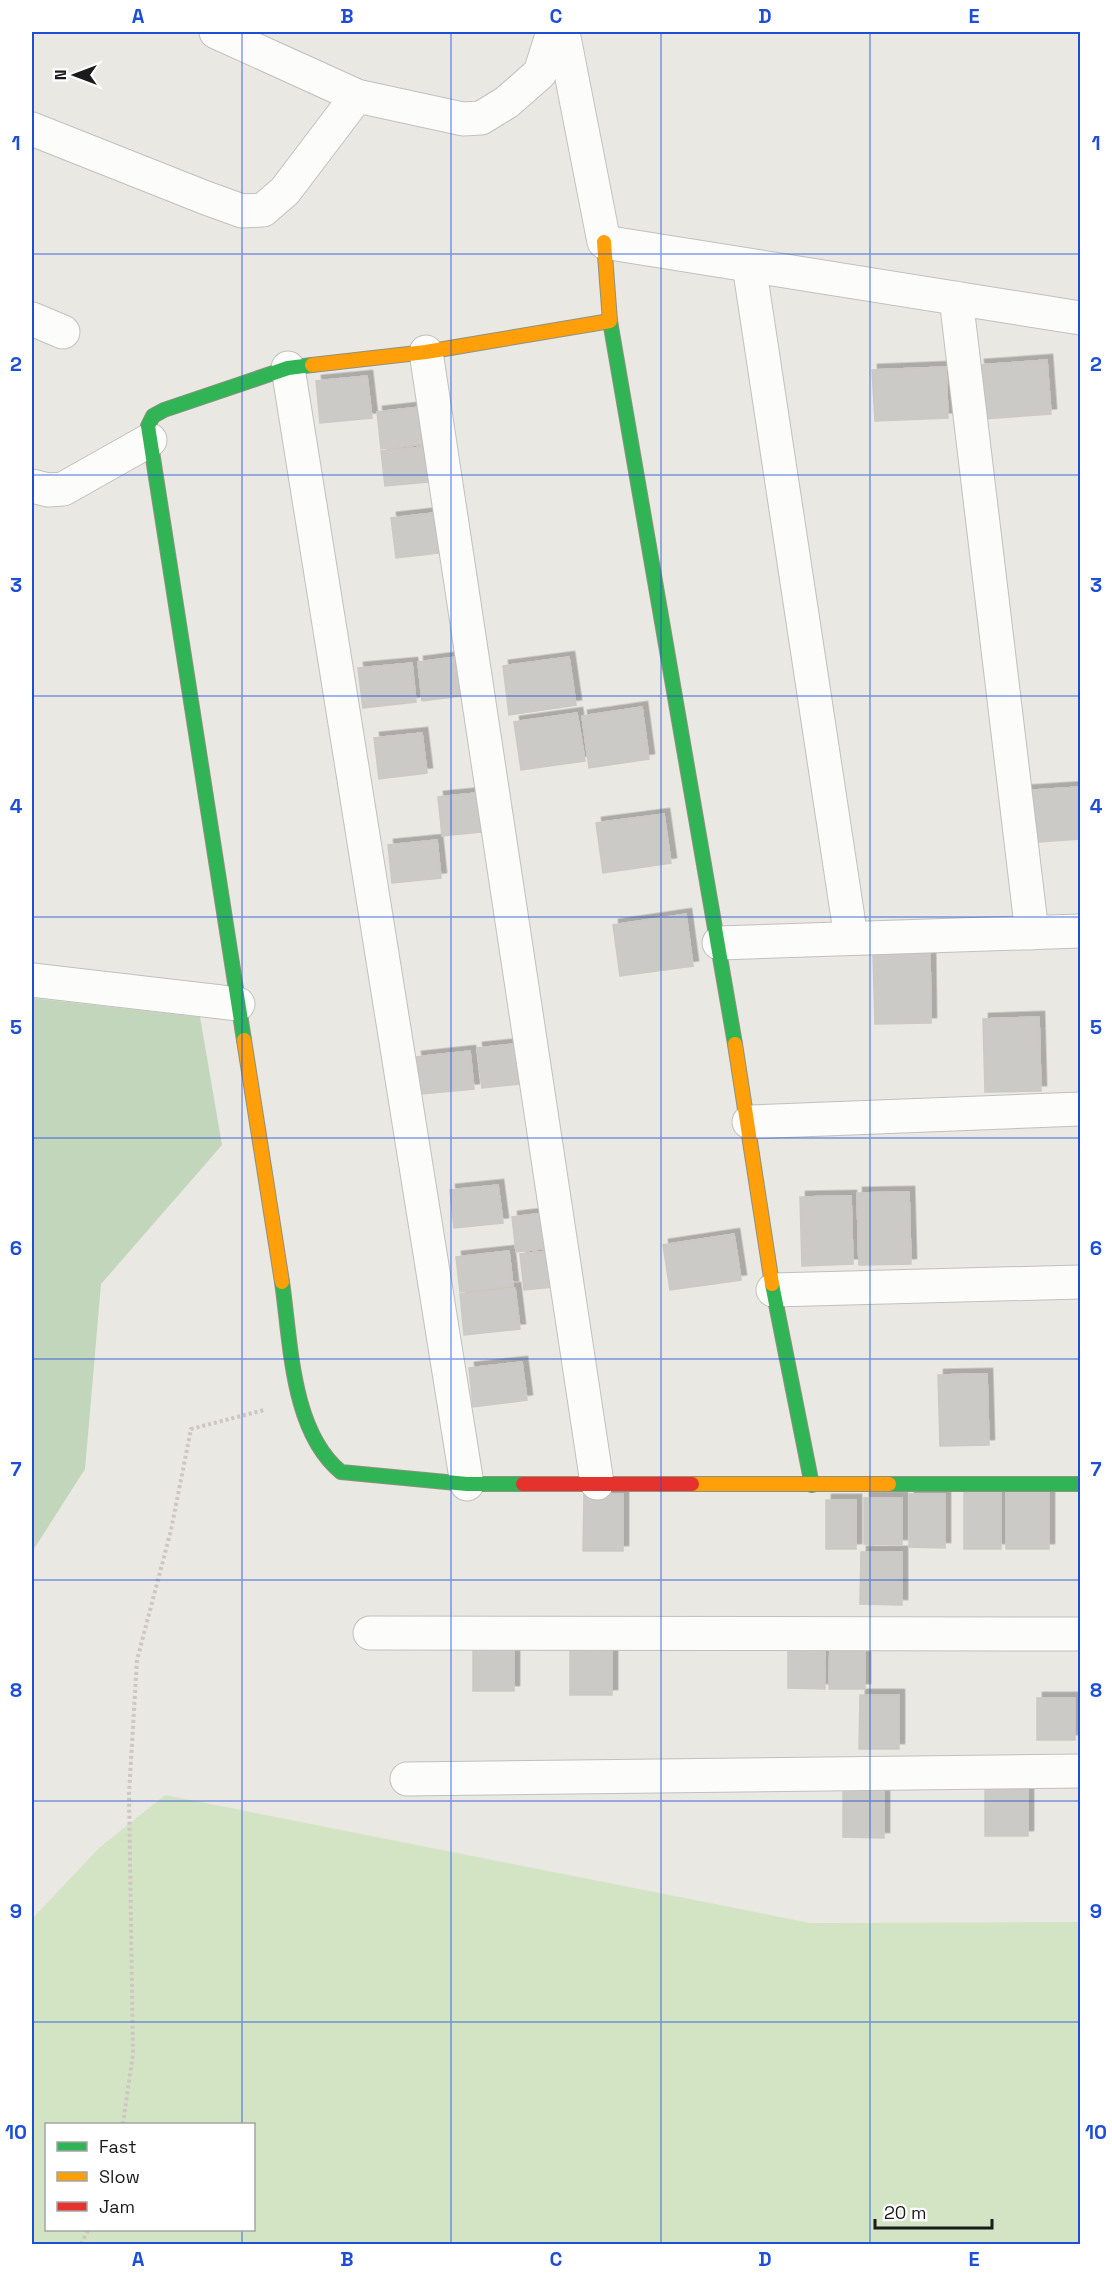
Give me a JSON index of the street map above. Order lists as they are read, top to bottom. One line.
{"legend":["Fast","Slow","Jam"],"scale_bar":"20 m","north":"left","grid":{"columns":["A","B","C","D","E"],"rows":["1","2","3","4","5","6","7","8","9","10"]}}
